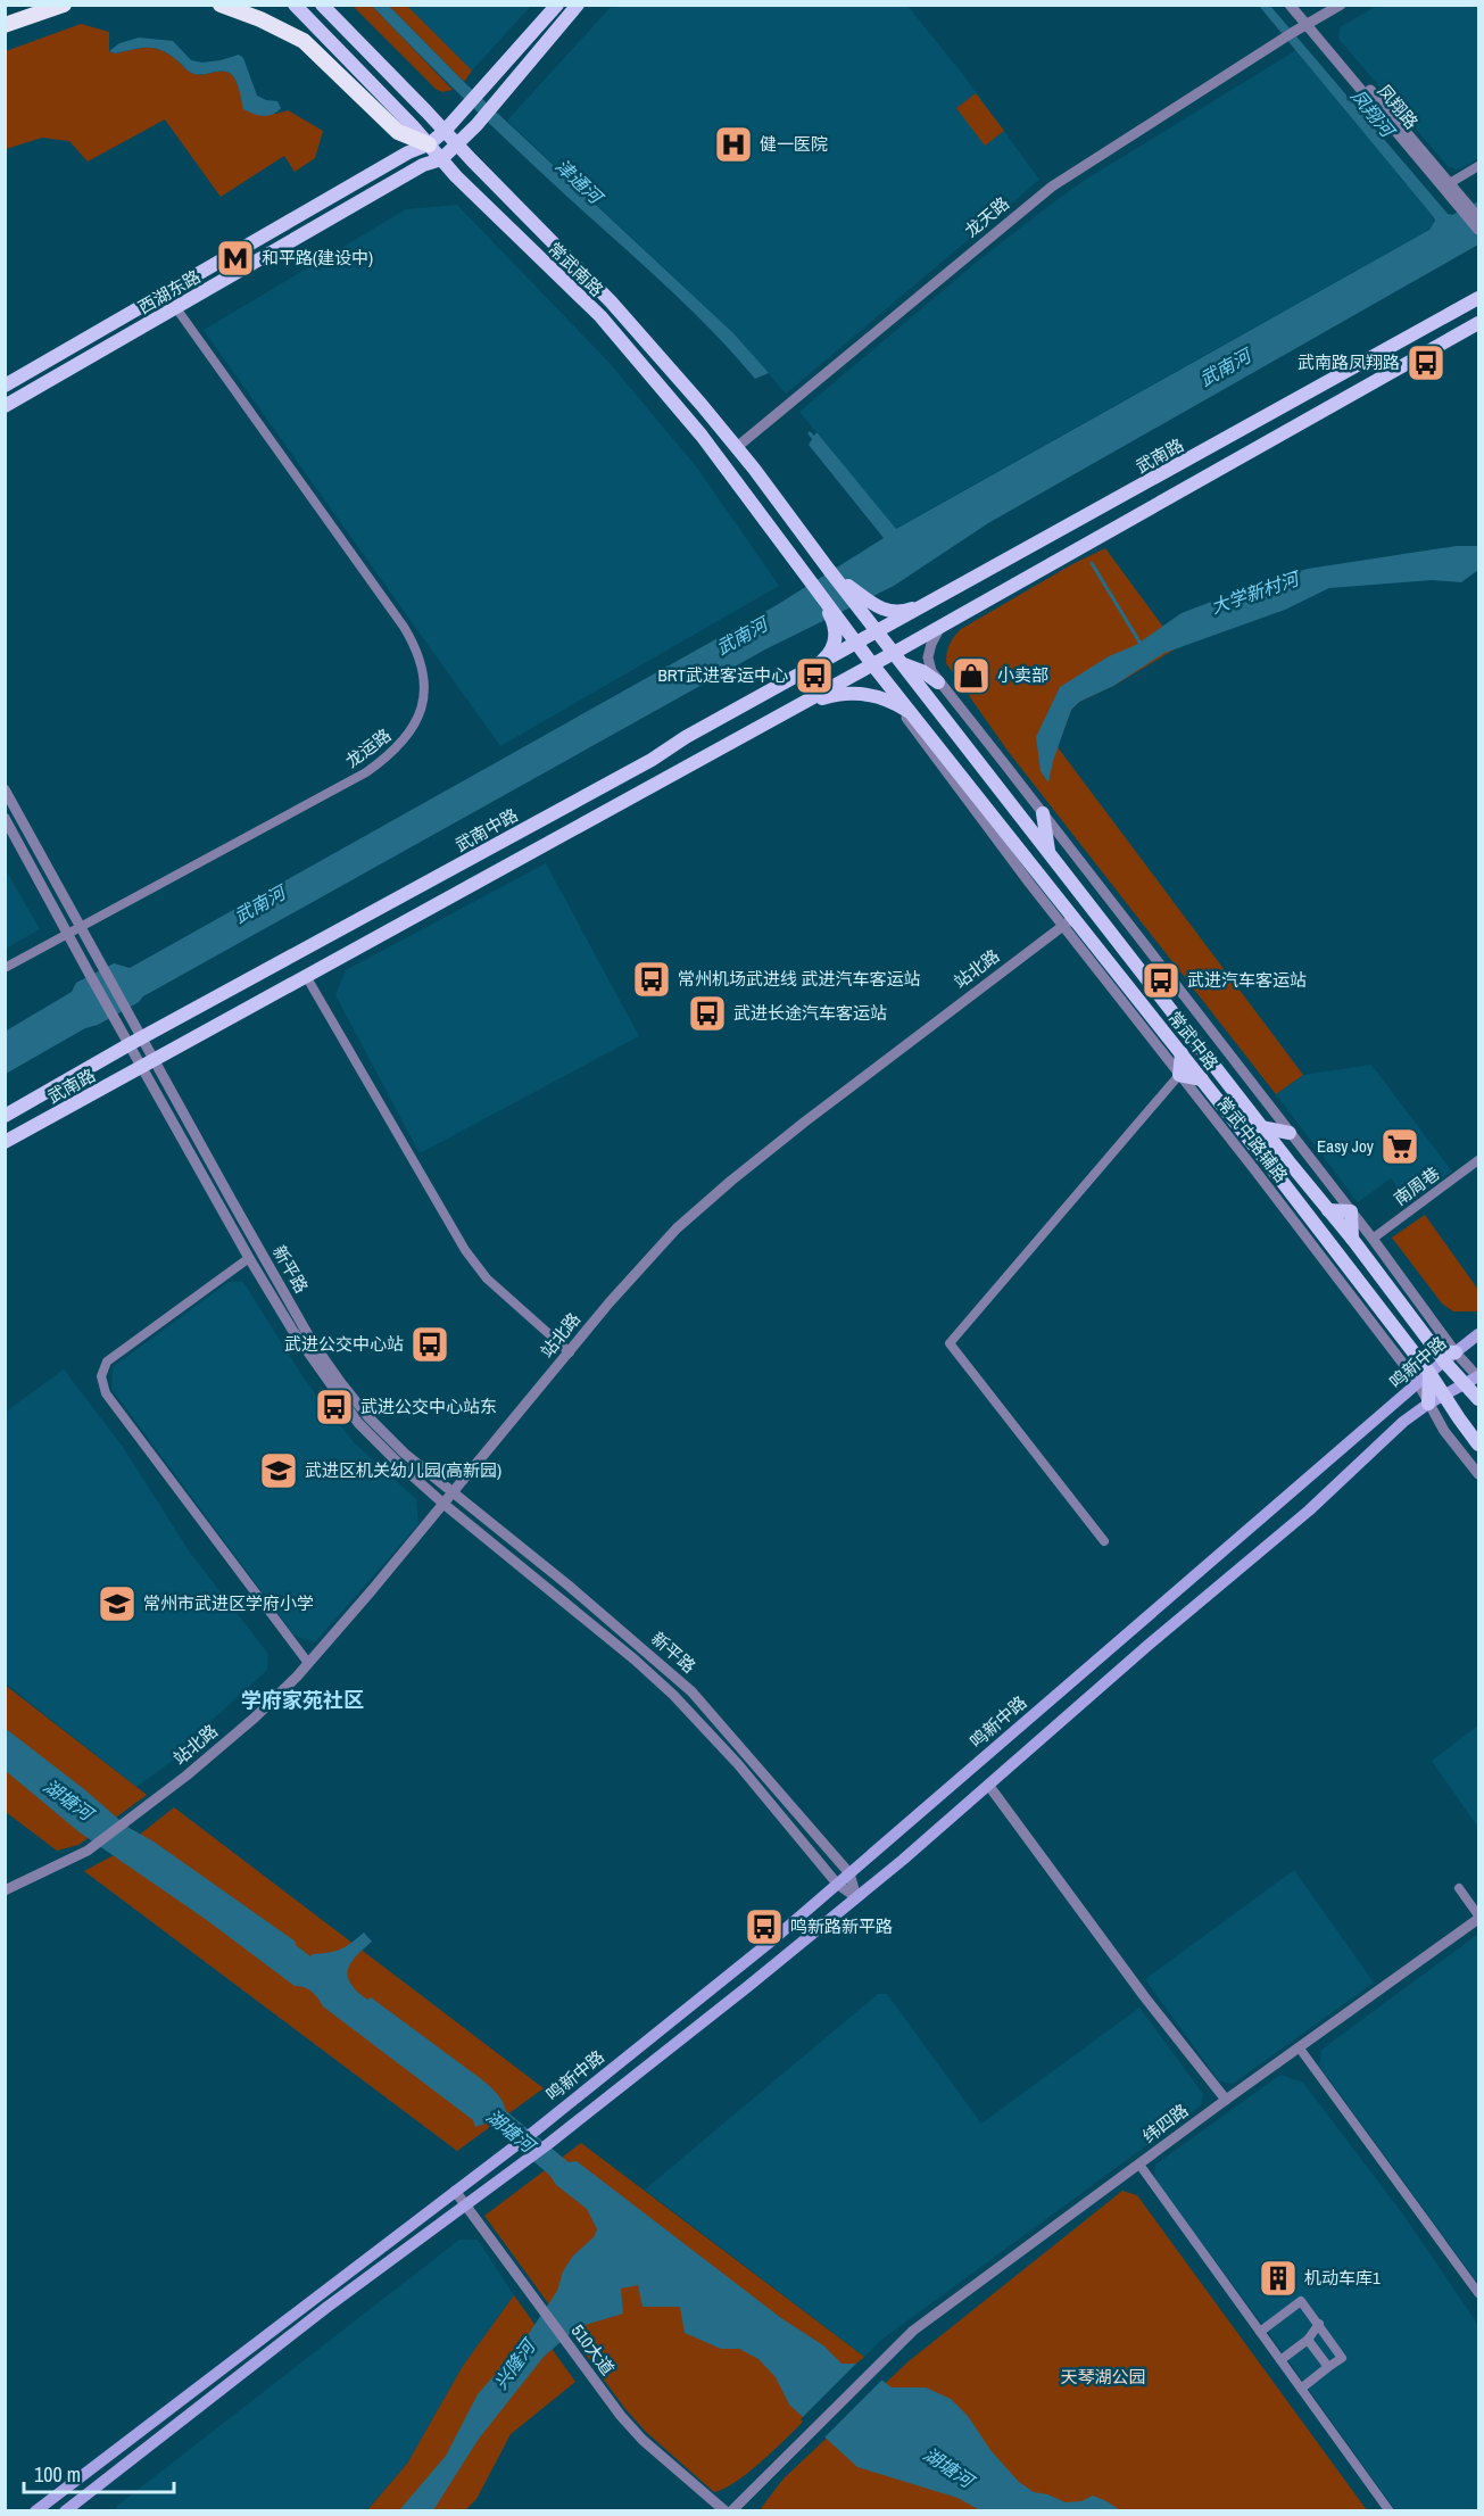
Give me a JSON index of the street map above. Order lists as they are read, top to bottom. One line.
{"streets":{"main road":["常武南路","西湖东路","武南路","武南中路","常武中路","鸣新中路"],"street":["凤翔路","龙天路","龙运路","站北路","常武中路辅路","南周巷","新平路","纬四路","510大道"]},"crossings":[["凤翔路","龙天路"],["龙天路","常武南路"],["常武南路","西湖东路"],["西湖东路","龙运路"],["武南路","武南中路"],["武南路","常武中路"],["武南路","新平路"],["龙运路","新平路"],["武南中路","常武中路"],["武南中路","新平路"],["站北路","常武中路"],["站北路","常武中路辅路"],["站北路","新平路"],["常武中路","常武中路辅路"],["常武中路","鸣新中路"],["常武中路辅路","南周巷"],["常武中路辅路","鸣新中路"],["新平路","鸣新中路"],["鸣新中路","510大道"]],"districts":["学府家苑社区"],"water":["凤翔河","津通河","武南河","大学新村河","湖塘河","兴隆河"],"parks":["天琴湖公园"],"places":{"hospital":["健一医院"],"metro station":["和平路(建设中)"],"bus stop":["武南路凤翔路","BRT武进客运中心","常州机场武进线 武进汽车客运站","武进汽车客运站","武进长途汽车客运站","武进公交中心站","武进公交中心站东","鸣新路新平路"],"shop":["小卖部"],"supermarket":["Easy Joy"],"school or university":["武进区机关幼儿园(高新园)","常州市武进区学府小学"],"building":["机动车库1"]},"scale_bar":"100 m"}
